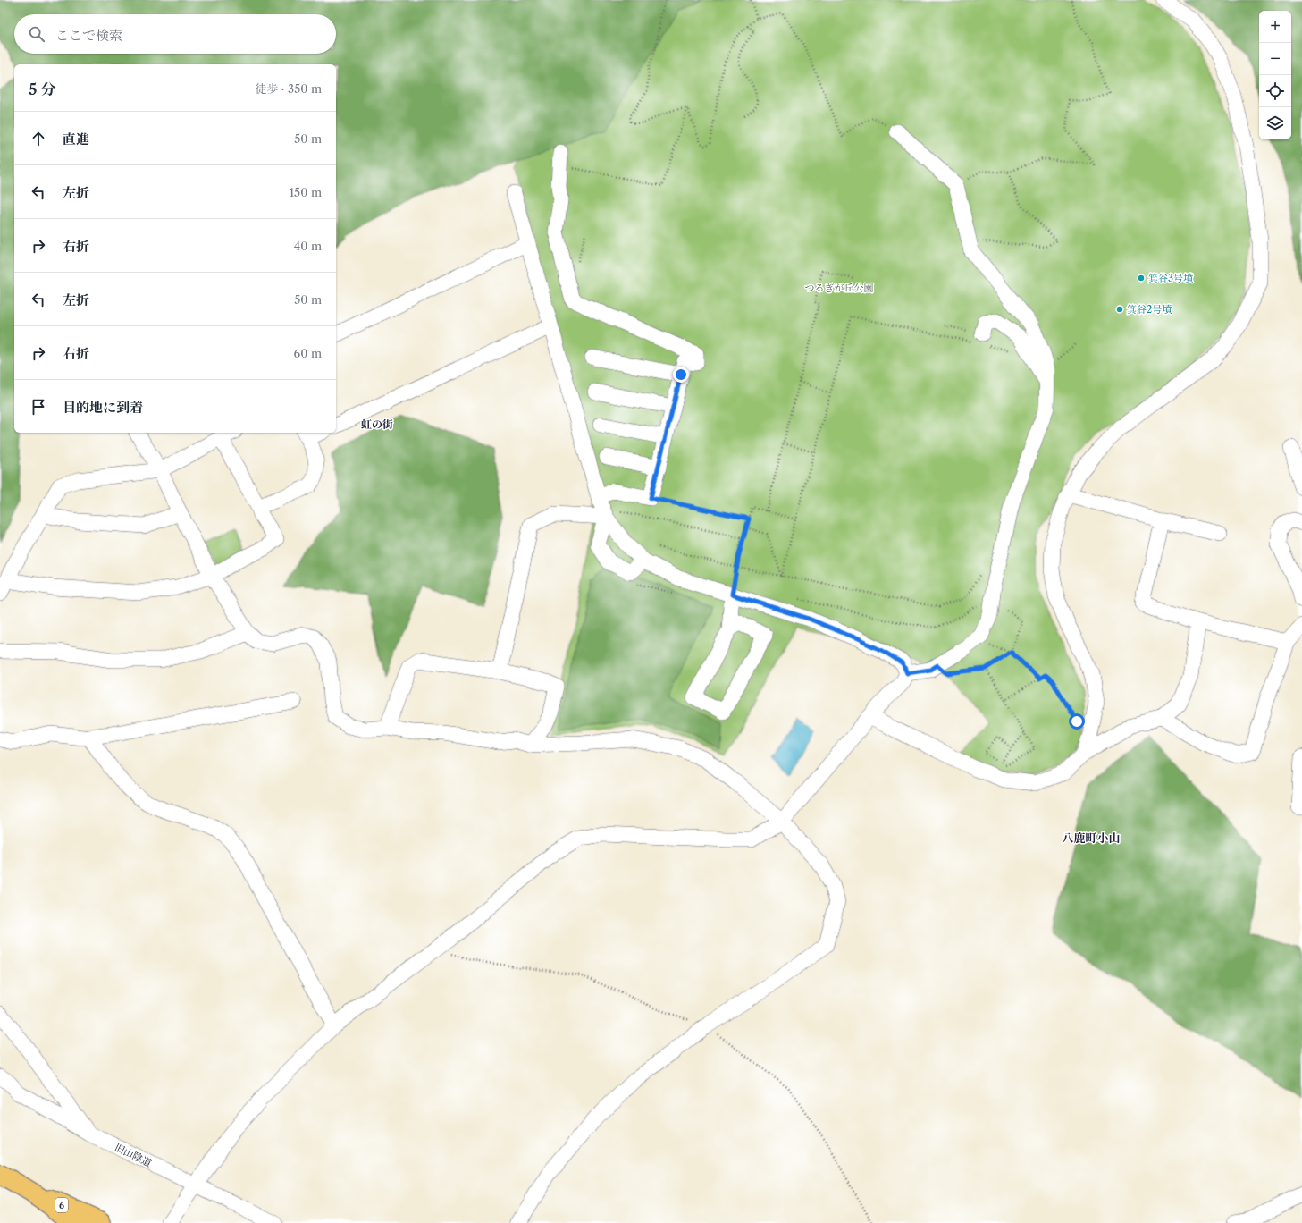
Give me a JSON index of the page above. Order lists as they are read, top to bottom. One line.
{"streets":{"main road":["6"],"street":["旧山陰道"]},"districts":["虹の街","八鹿町小山"],"parks":["つるぎが丘公園"],"places":["箕谷3号墳","箕谷2号墳"],"page":{"map_buttons":["+","−"],"search":"ここで検索","heading":["5 分","徒歩 · 350 m"],"list":[["直進","50 m"],["左折","150 m"],["右折","40 m"],["左折","50 m"],["右折","60 m"],"目的地に到着"]}}
